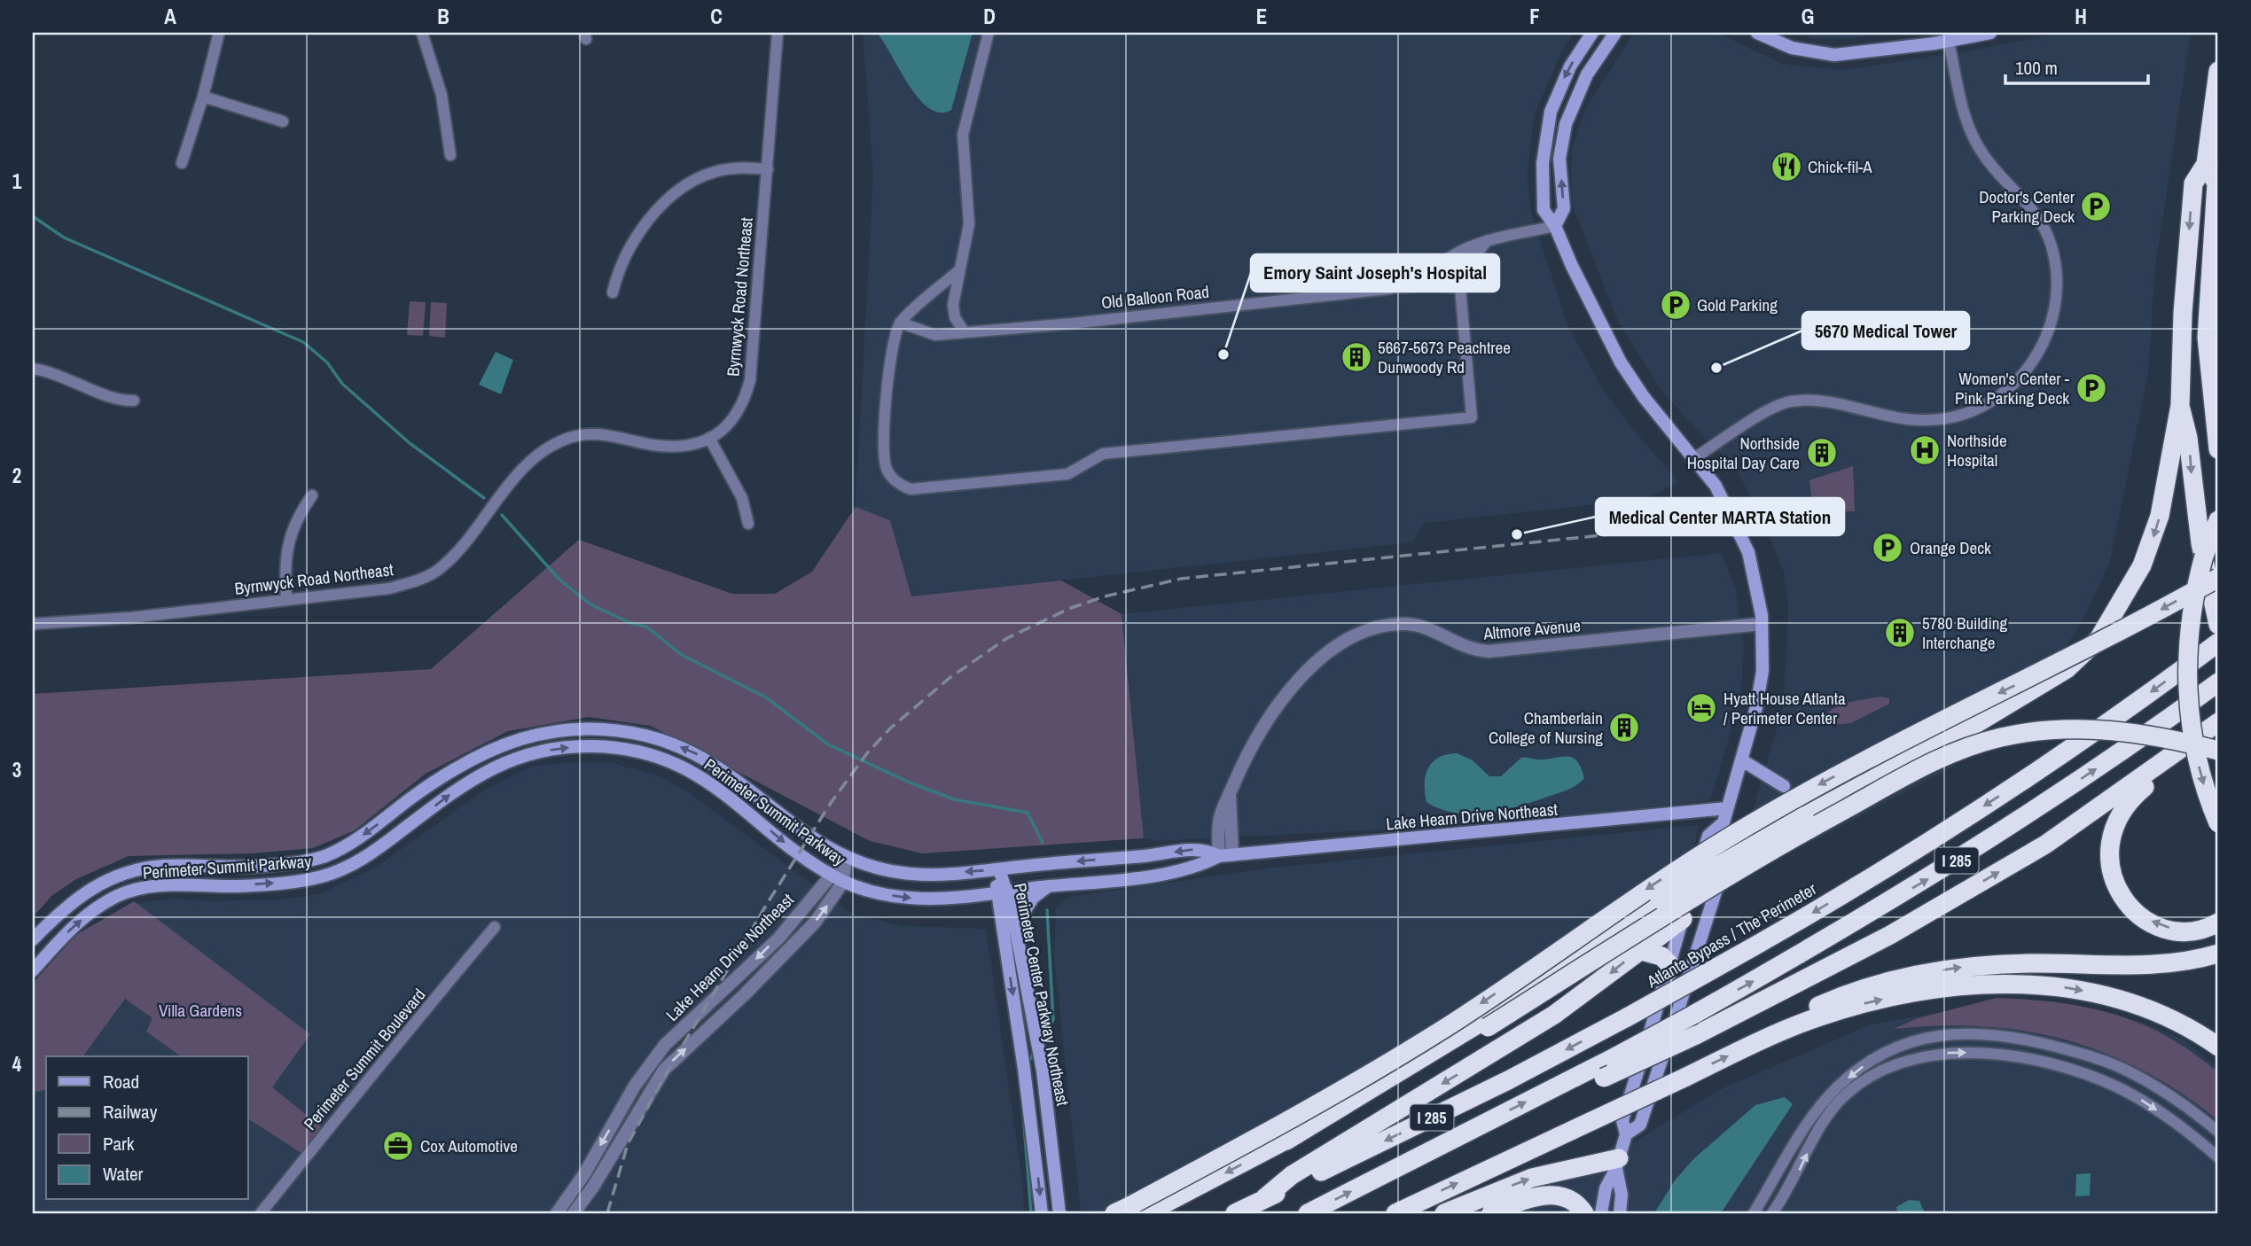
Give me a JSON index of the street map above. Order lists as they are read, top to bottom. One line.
{"streets":{"highway":["I 285","Atlanta Bypass / The Perimeter"],"main road":["Perimeter Summit Parkway","Lake Hearn Drive Northeast","Perimeter Center Parkway Northeast"],"street":["Byrnwyck Road Northeast","Old Balloon Road","Altmore Avenue","Perimeter Summit Boulevard"]},"crossings":[["Altmore Avenue","Lake Hearn Drive Northeast"],["Perimeter Summit Parkway","Lake Hearn Drive Northeast"],["Perimeter Summit Parkway","Perimeter Center Parkway Northeast"],["Lake Hearn Drive Northeast","Perimeter Center Parkway Northeast"]],"parks":["Villa Gardens"],"places":{"restaurant":["Chick-fil-A"],"parking":["Doctor's Center Parking Deck","Gold Parking","Women's Center - Pink Parking Deck","Orange Deck"],"other":["Emory Saint Joseph's Hospital","5670 Medical Tower","Medical Center MARTA Station"],"building":["5667-5673 Peachtree Dunwoody Rd","Northside Hospital Day Care","5780 Building Interchange","Chamberlain College of Nursing"],"hospital":["Northside Hospital"],"hotel":["Hyatt House Atlanta / Perimeter Center"],"office":["Cox Automotive"]},"legend":["Road","Railway","Park","Water"],"scale_bar":"100 m","grid":{"columns":["A","B","C","D","E","F","G","H"],"rows":["1","2","3","4"]}}
